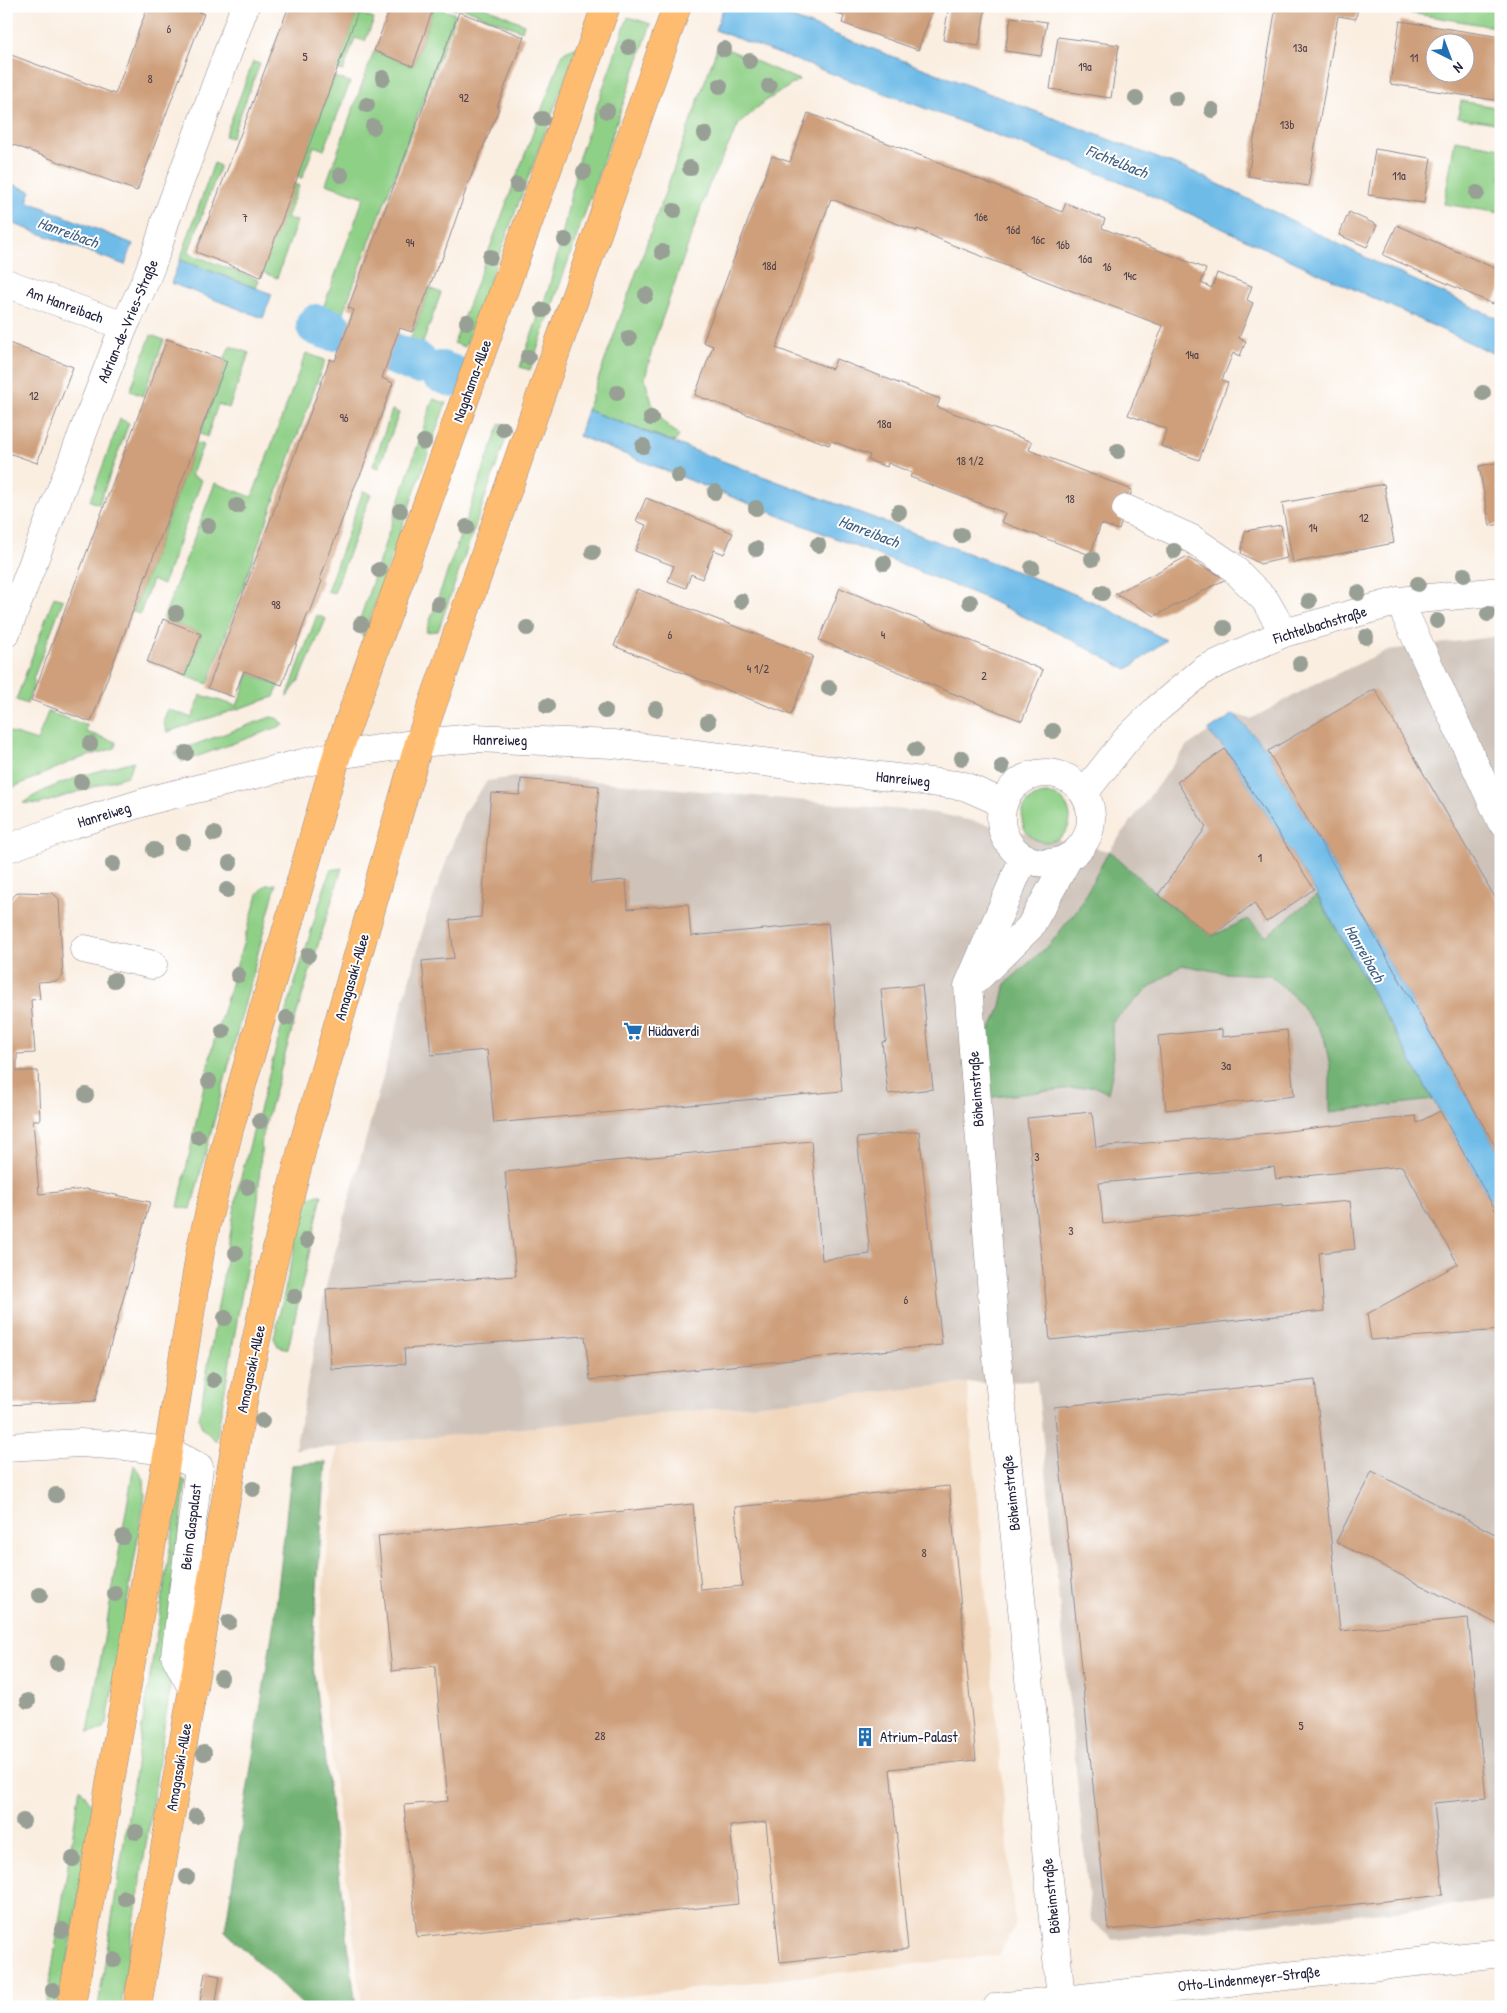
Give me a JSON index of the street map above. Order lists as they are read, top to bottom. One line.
{"streets":{"main road":["Nagahama-Allee","Amagasaki-Allee"],"street":["Am Hanreibach","Adrian-de-Vries-Straße","Fichtelbachstraße","Hanreiweg","Böheimstraße","Beim Glaspalast","Otto-Lindenmeyer-Straße"]},"crossings":[["Am Hanreibach","Adrian-de-Vries-Straße"],["Nagahama-Allee","Hanreiweg"],["Fichtelbachstraße","Hanreiweg"],["Fichtelbachstraße","Böheimstraße"],["Hanreiweg","Amagasaki-Allee"],["Hanreiweg","Böheimstraße"],["Amagasaki-Allee","Beim Glaspalast"],["Böheimstraße","Otto-Lindenmeyer-Straße"]],"water":["Fichtelbach","Hanreibach"],"places":{"supermarket":["Hüdaverdi"],"building":["Atrium-Palast"]},"house_numbers":["6","13a","5","11","19a","8","92","13b","11a","16e","7","16d","16c","94","16b","16a","18d","16","14c","14a","12","96","18a","18 1/2","18","12","14","98","6","4","4 1/2","2","1","3a","3","3","6","8","5","28"],"north":"bottom right"}
